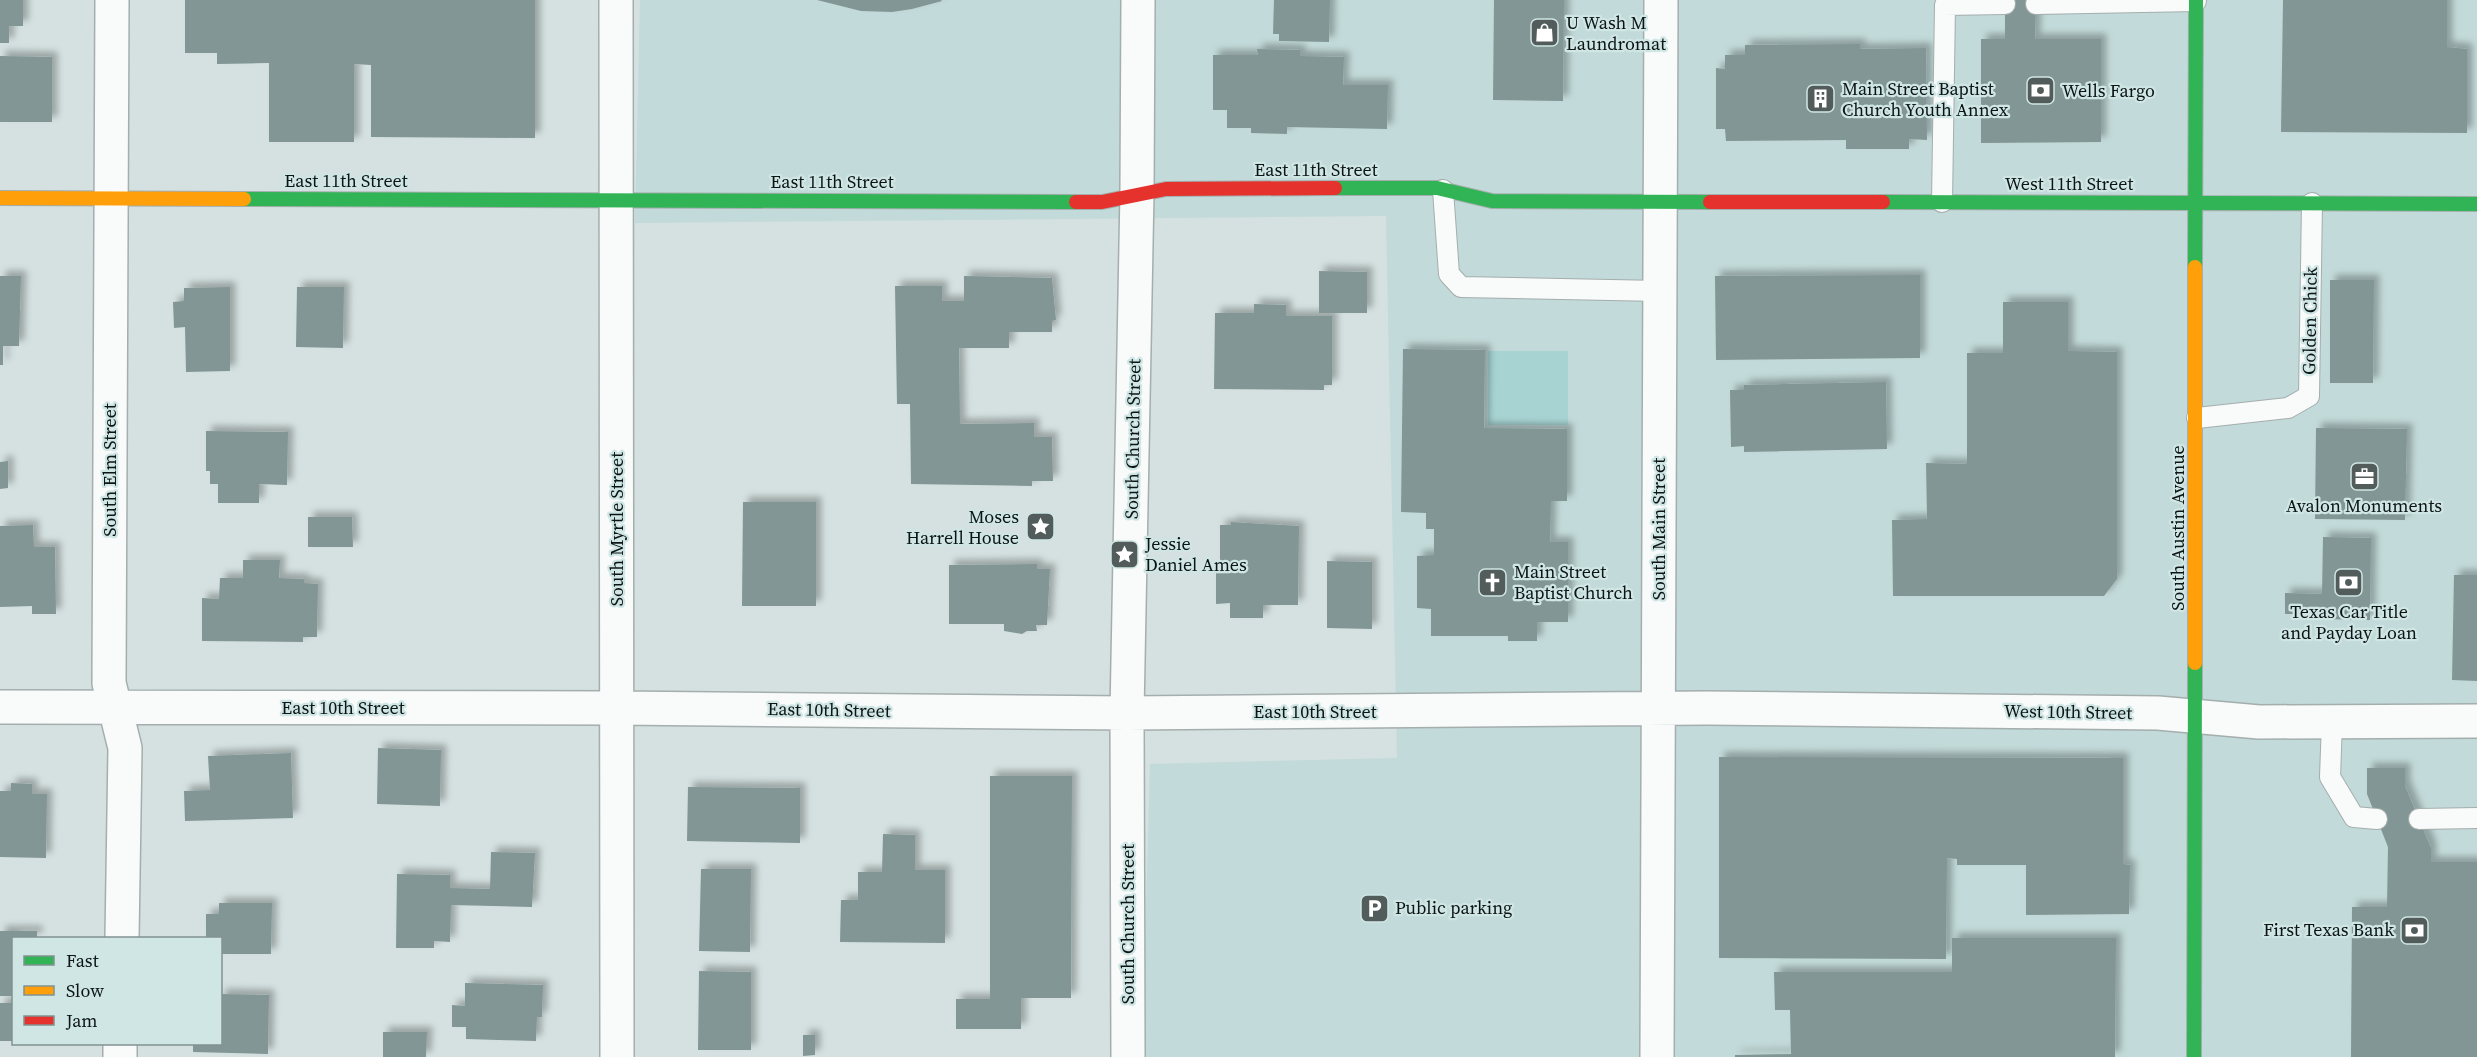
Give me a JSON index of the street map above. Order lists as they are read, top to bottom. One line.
{"streets":{"street":["East 11th Street","West 11th Street","South Church Street","South Elm Street","South Austin Avenue","South Myrtle Street","South Main Street","East 10th Street","West 10th Street"],"lane":["Golden Chick"]},"crossings":[["East 11th Street","West 11th Street"],["East 11th Street","South Church Street"],["East 11th Street","South Elm Street"],["East 11th Street","South Myrtle Street"],["East 11th Street","South Main Street"],["West 11th Street","Golden Chick"],["West 11th Street","South Austin Avenue"],["West 11th Street","South Main Street"],["Golden Chick","South Austin Avenue"],["South Church Street","East 10th Street"],["South Elm Street","East 10th Street"],["South Austin Avenue","West 10th Street"],["South Myrtle Street","East 10th Street"],["South Main Street","East 10th Street"],["South Main Street","West 10th Street"],["East 10th Street","West 10th Street"]],"places":{"shop":["U Wash M Laundromat"],"bank":["Wells Fargo","Texas Car Title and Payday Loan","First Texas Bank"],"building":["Main Street Baptist Church Youth Annex"],"office":["Avalon Monuments"],"place":["Moses Harrell House","Jessie Daniel Ames"],"church":["Main Street Baptist Church"],"parking":["Public parking"]},"legend":["Fast","Slow","Jam"]}
